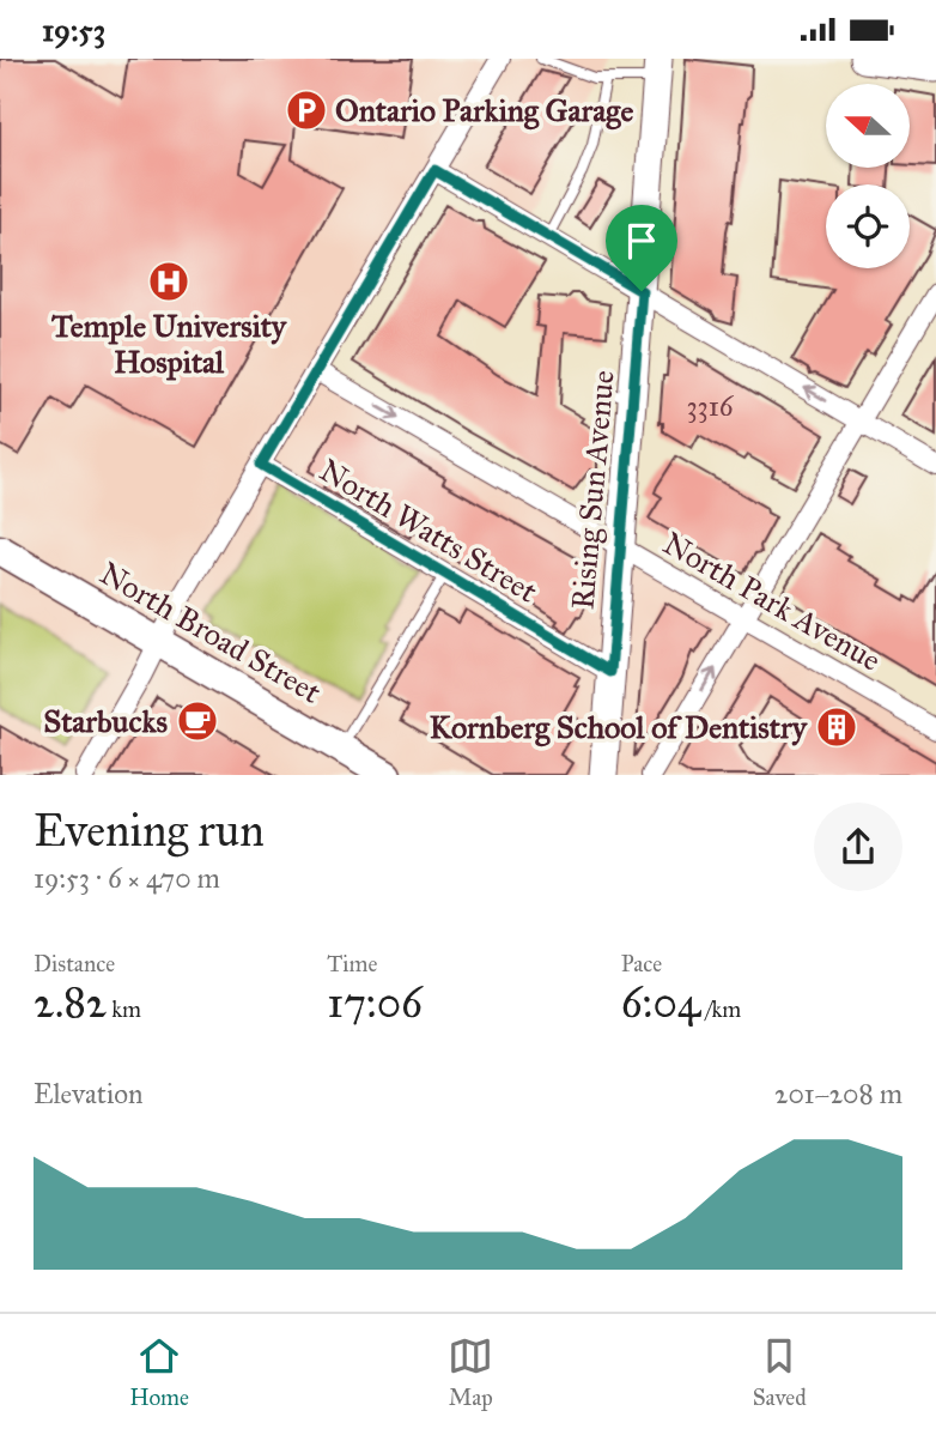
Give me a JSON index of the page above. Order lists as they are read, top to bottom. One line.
{"streets":{"main road":["North Broad Street"],"street":["Rising Sun Avenue","North Watts Street","North Park Avenue"]},"crossings":[["Rising Sun Avenue","North Watts Street"],["Rising Sun Avenue","North Park Avenue"]],"one_way":["North Park Avenue"],"places":{"parking":["Ontario Parking Garage"],"hospital":["Temple University Hospital"],"cafe":["Starbucks"],"building":["Kornberg School of Dentistry"]},"house_numbers":["3316"],"north":"left","page":{"status":"19:53","heading":["Evening run","19:53 · 6 × 470 m"],"stats":[["Distance","2.82 km"],["Time","17:06"],["Pace","6:04 /km"]],"chart":["Elevation","201–208 m"],"tabs":["Home","Map","Saved"]}}
